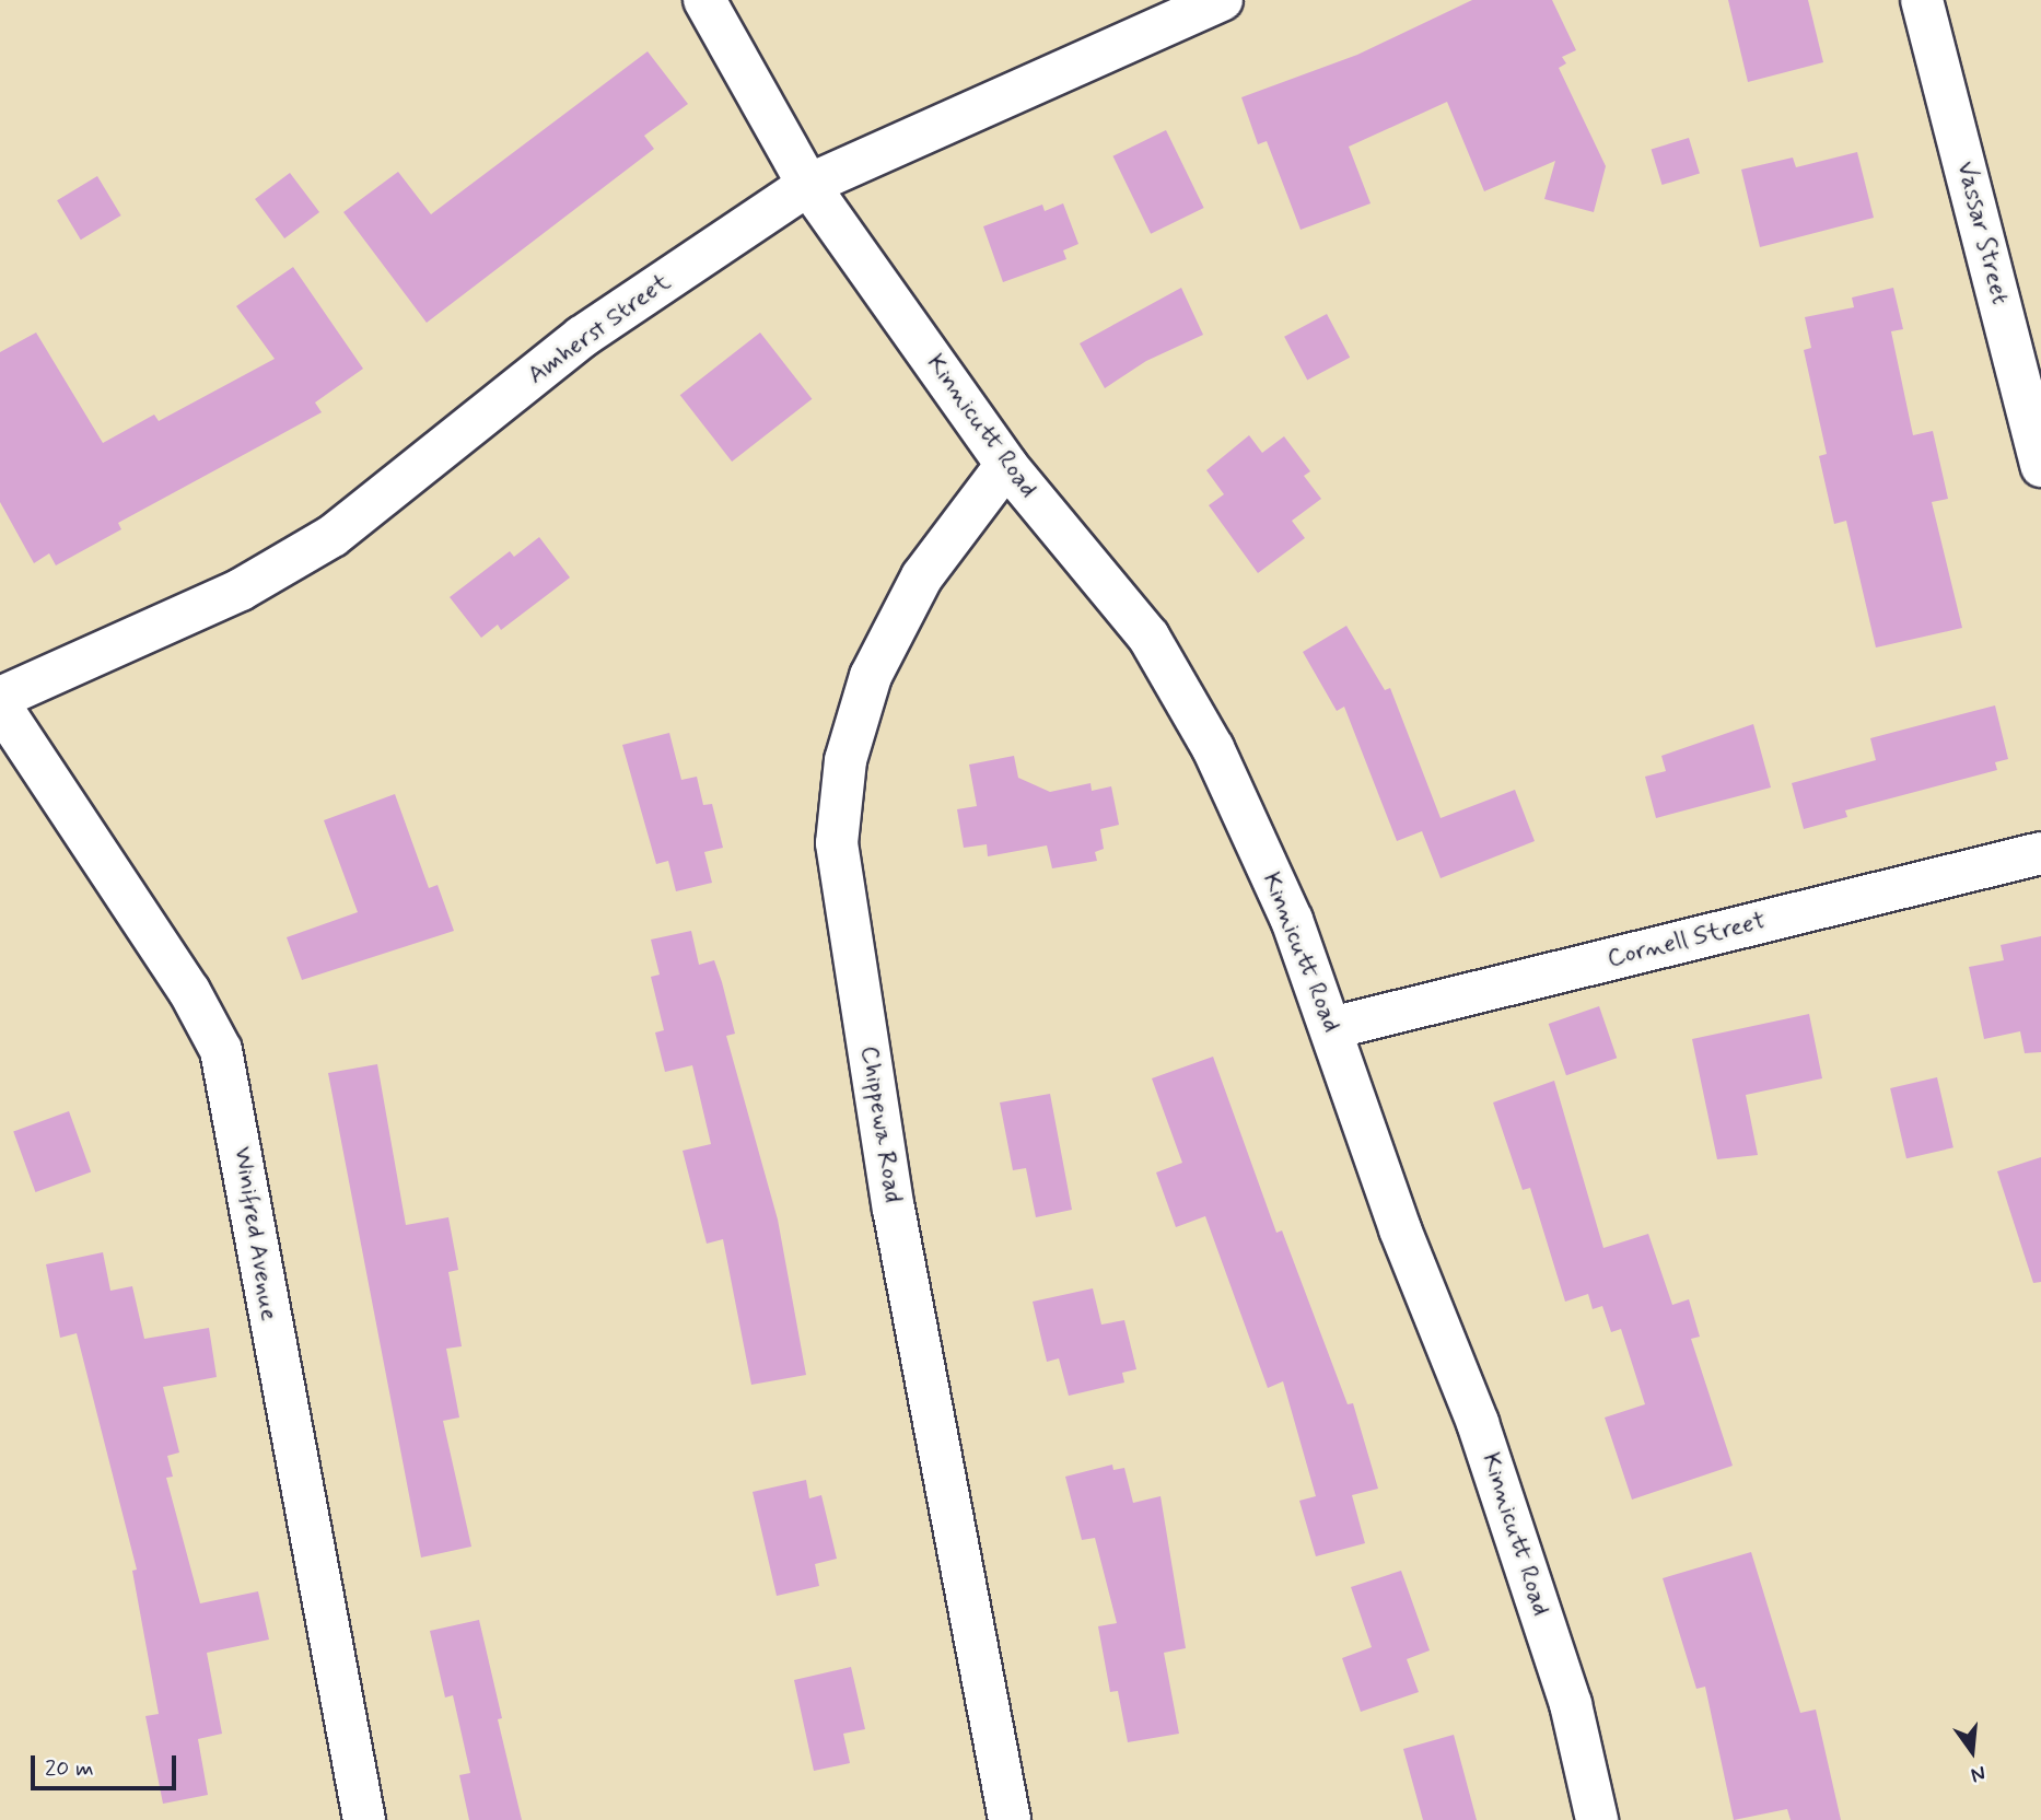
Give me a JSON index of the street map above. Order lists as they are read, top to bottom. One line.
{"streets":{"street":["Vassar Street","Amherst Street","Kinnicutt Road","Cornell Street","Chippewa Road","Winifred Avenue"]},"crossings":[["Amherst Street","Kinnicutt Road"],["Kinnicutt Road","Cornell Street"],["Kinnicutt Road","Chippewa Road"]],"scale_bar":"20 m","north":"bottom"}
